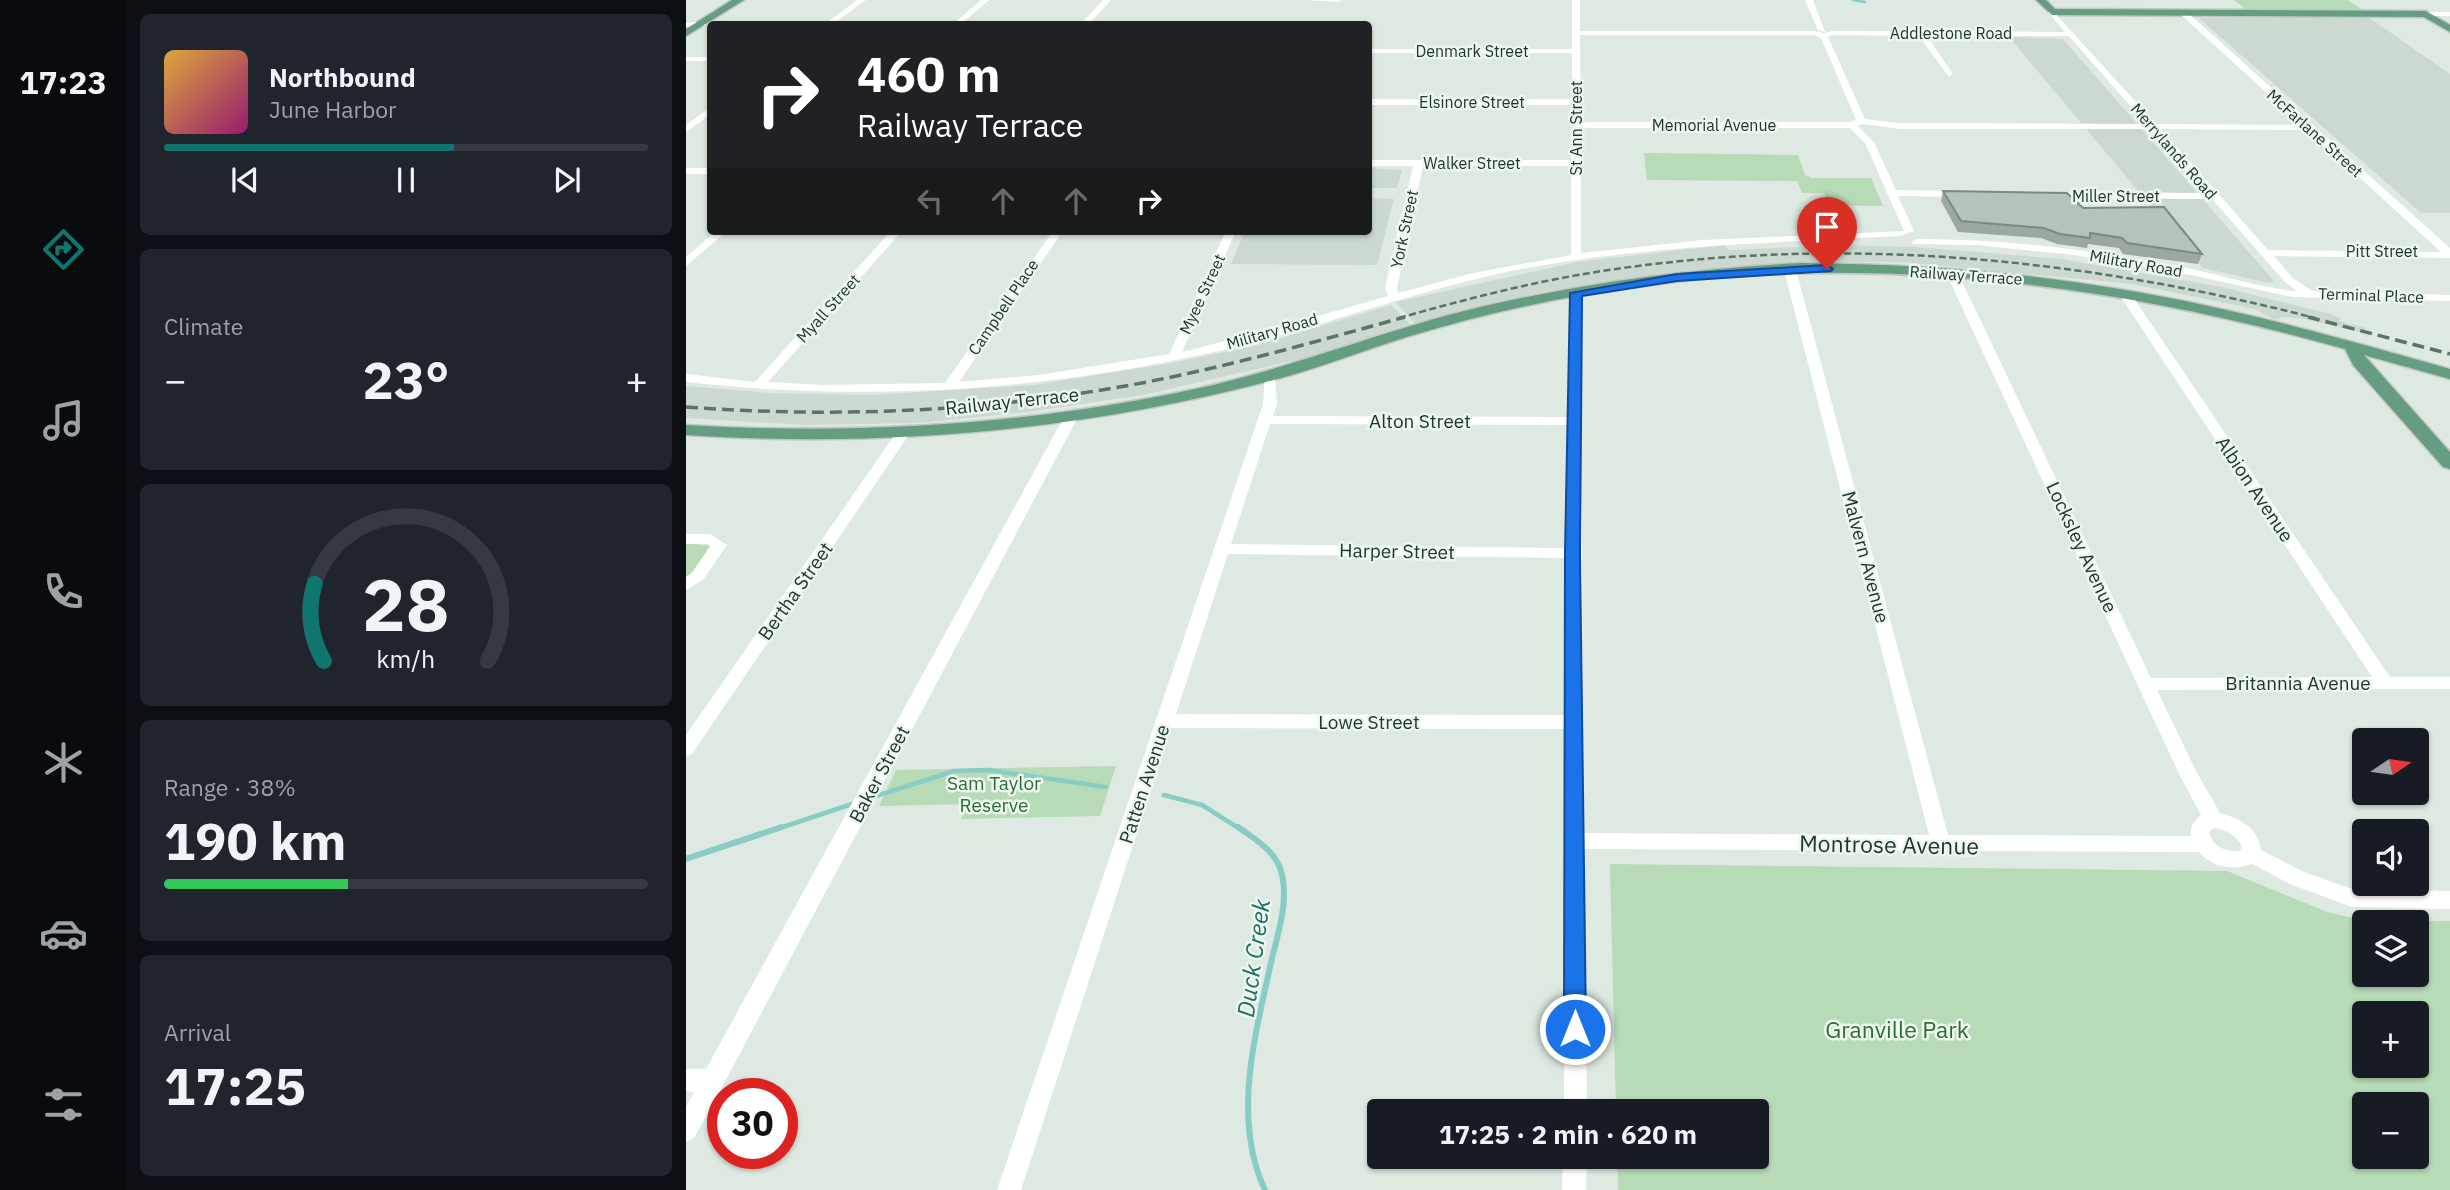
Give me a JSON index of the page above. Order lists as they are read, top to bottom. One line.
{"streets":{"main road":["Merrylands Road","Railway Terrace"],"street":["Addlestone Road","Denmark Street","Elsinore Street","Memorial Avenue","St Ann Street","McFarlane Street","Walker Street","Miller Street","York Street","Pitt Street","Military Road","Myee Street","Terminal Place","Campbell Place","Myall Street","Alton Street","Albion Avenue","Locksley Avenue","Harper Street","Malvern Avenue","Bertha Street","Britannia Avenue","Lowe Street","Baker Street","Patten Avenue","Montrose Avenue"]},"crossings":[["Addlestone Road","St Ann Street"],["Addlestone Road","Merrylands Road"],["Denmark Street","St Ann Street"],["Elsinore Street","St Ann Street"],["Memorial Avenue","St Ann Street"],["Memorial Avenue","McFarlane Street"],["Memorial Avenue","Merrylands Road"],["St Ann Street","Walker Street"],["St Ann Street","Military Road"],["McFarlane Street","Pitt Street"],["Merrylands Road","Miller Street"],["Merrylands Road","Pitt Street"],["Merrylands Road","Terminal Place"],["Walker Street","York Street"],["York Street","Military Road"],["Military Road","Myee Street"],["Military Road","Terminal Place"],["Military Road","Campbell Place"],["Military Road","Myall Street"],["Railway Terrace","Albion Avenue"],["Railway Terrace","Locksley Avenue"],["Railway Terrace","Malvern Avenue"],["Railway Terrace","Bertha Street"],["Railway Terrace","Baker Street"],["Railway Terrace","Patten Avenue"],["Alton Street","Patten Avenue"],["Albion Avenue","Britannia Avenue"],["Locksley Avenue","Britannia Avenue"],["Locksley Avenue","Montrose Avenue"],["Harper Street","Patten Avenue"],["Malvern Avenue","Montrose Avenue"],["Lowe Street","Patten Avenue"]],"water":["Duck Creek"],"parks":["Sam Taylor Reserve","Granville Park"],"north":"right","page":{"tabs":"17:23","turn":["460 m","Railway Terrace"],"song":["Northbound","June Harbor"],"tile":["Climate",["Range · 38%","190 km"],["Arrival","17:25"]],"heat":["−","23°","+"],"map_buttons":["+","−"],"limit":"30","trip":"17:25 · 2 min · 620 m","gauge":["28","km/h"]}}
